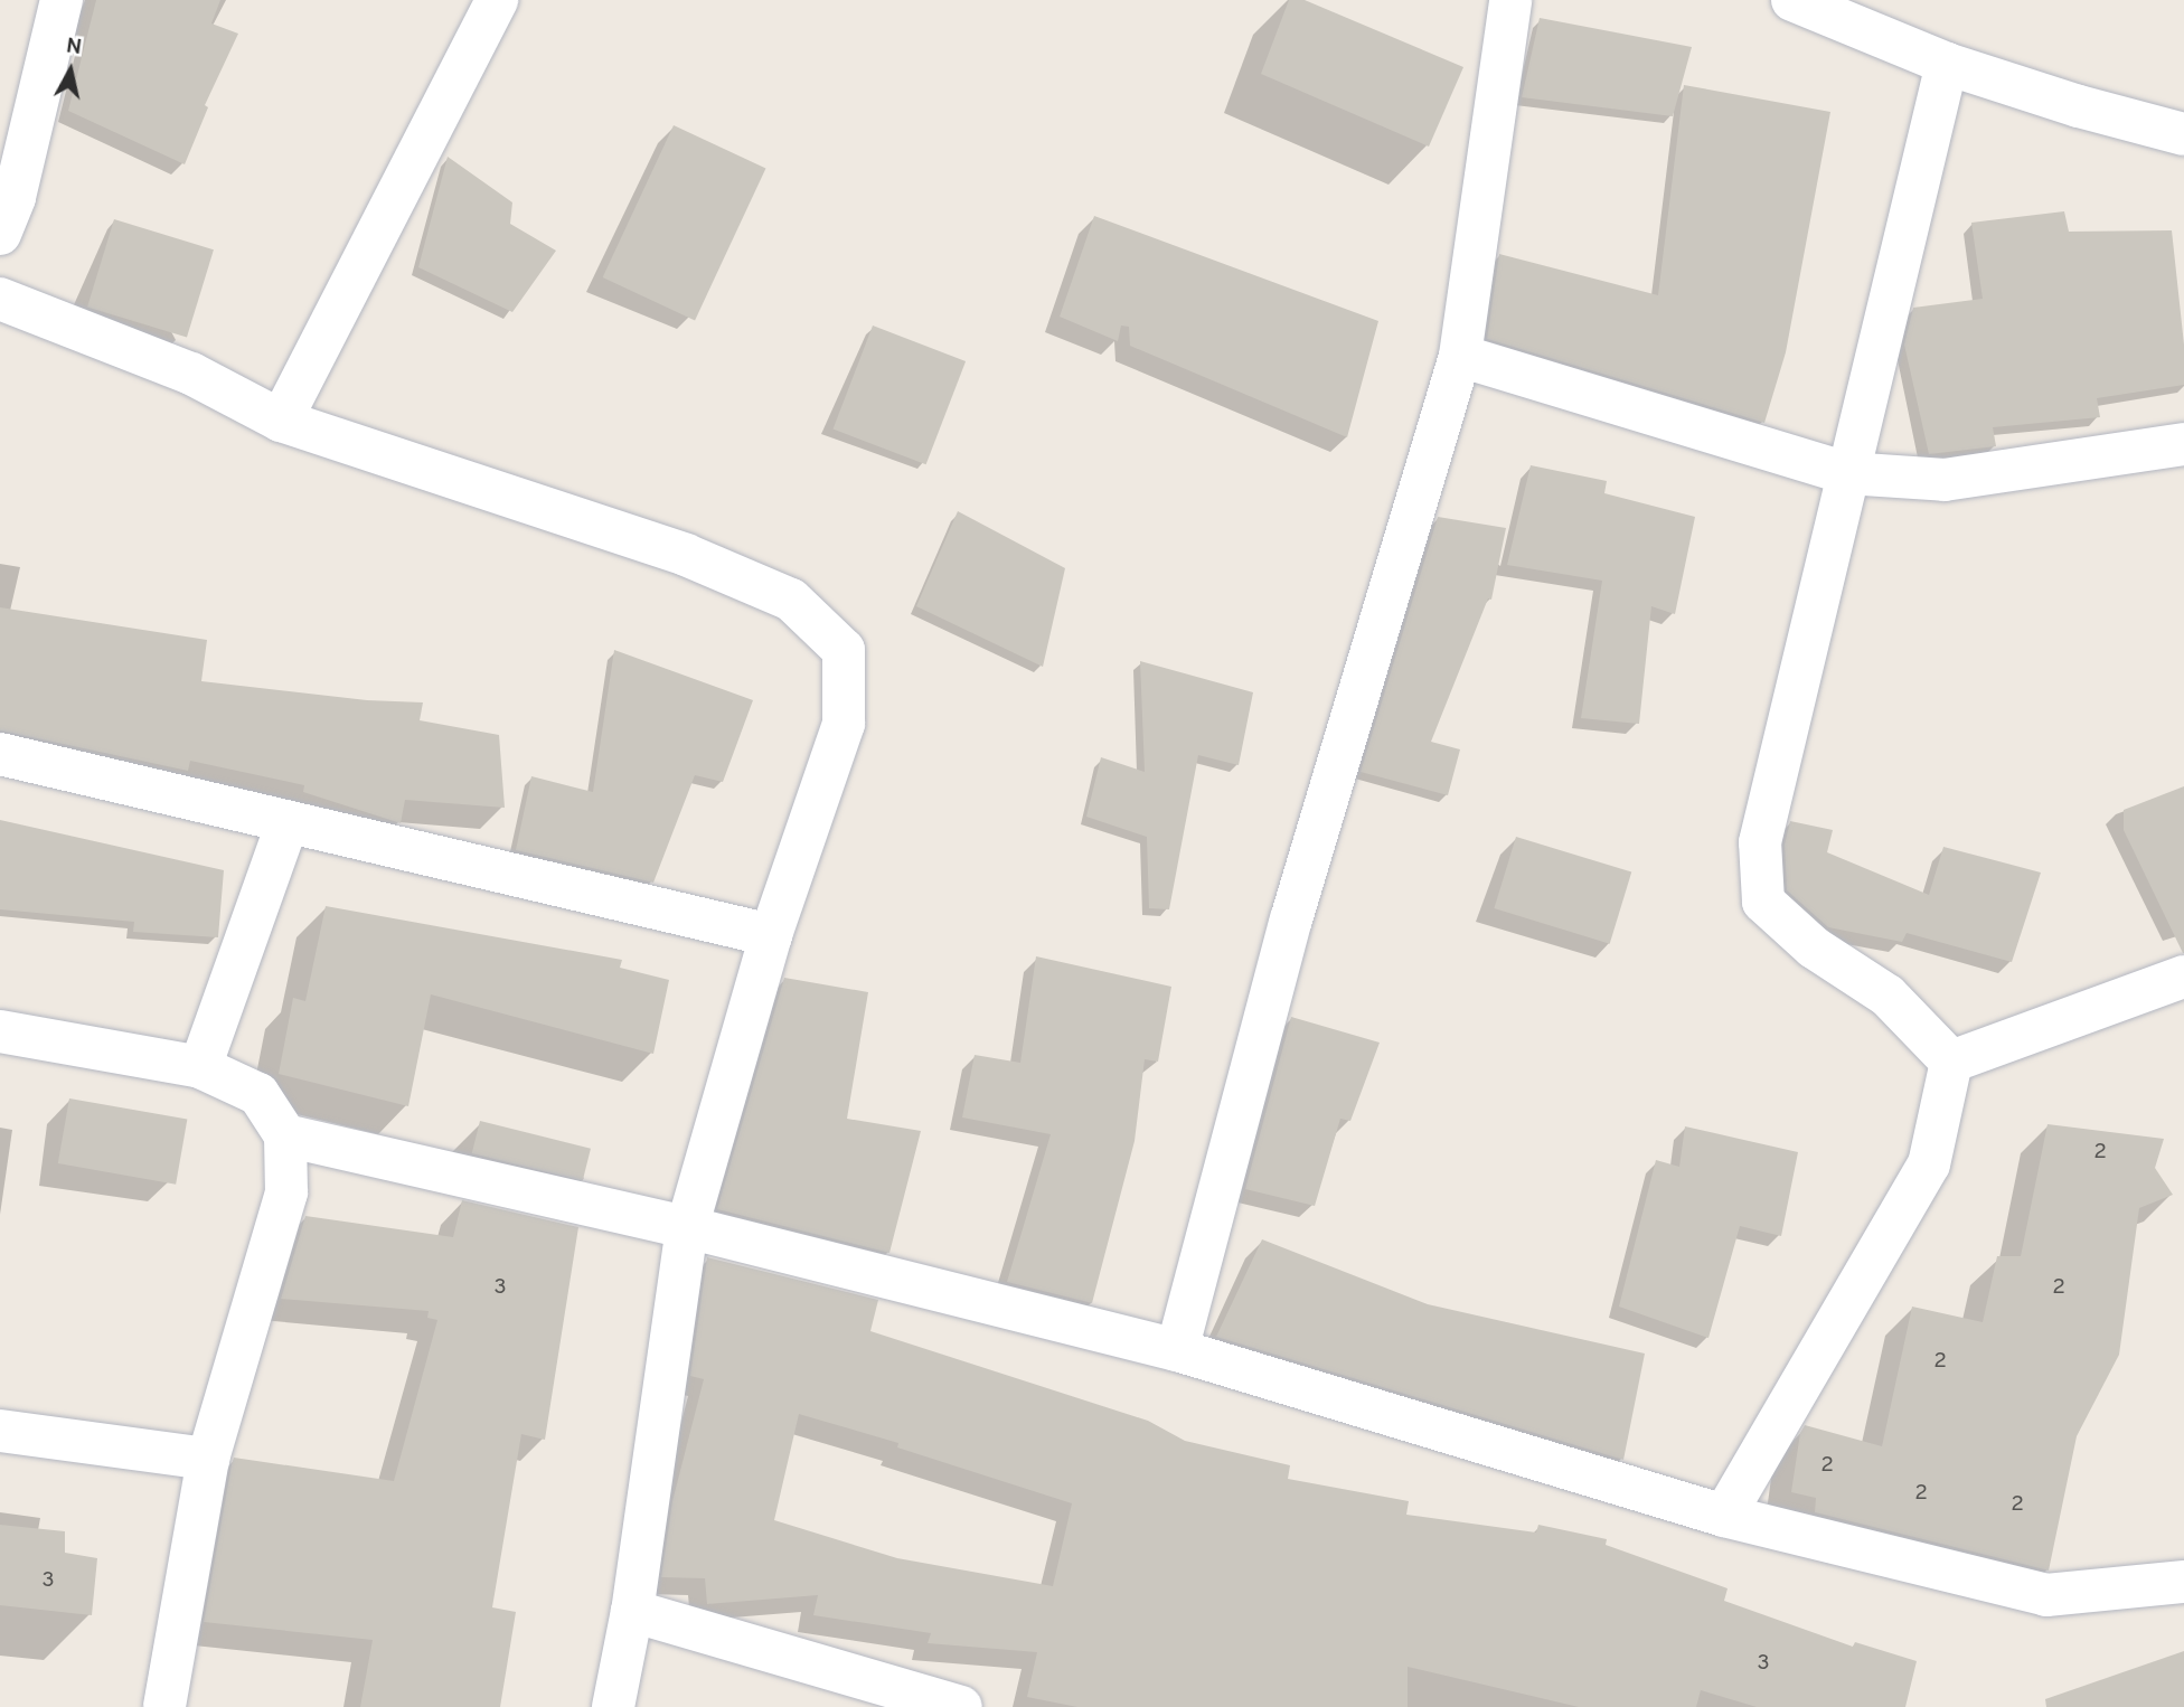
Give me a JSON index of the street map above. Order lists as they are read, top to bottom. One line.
{"house_numbers":["2","3","2","2","2","2","2","3","3"],"north":"top"}
